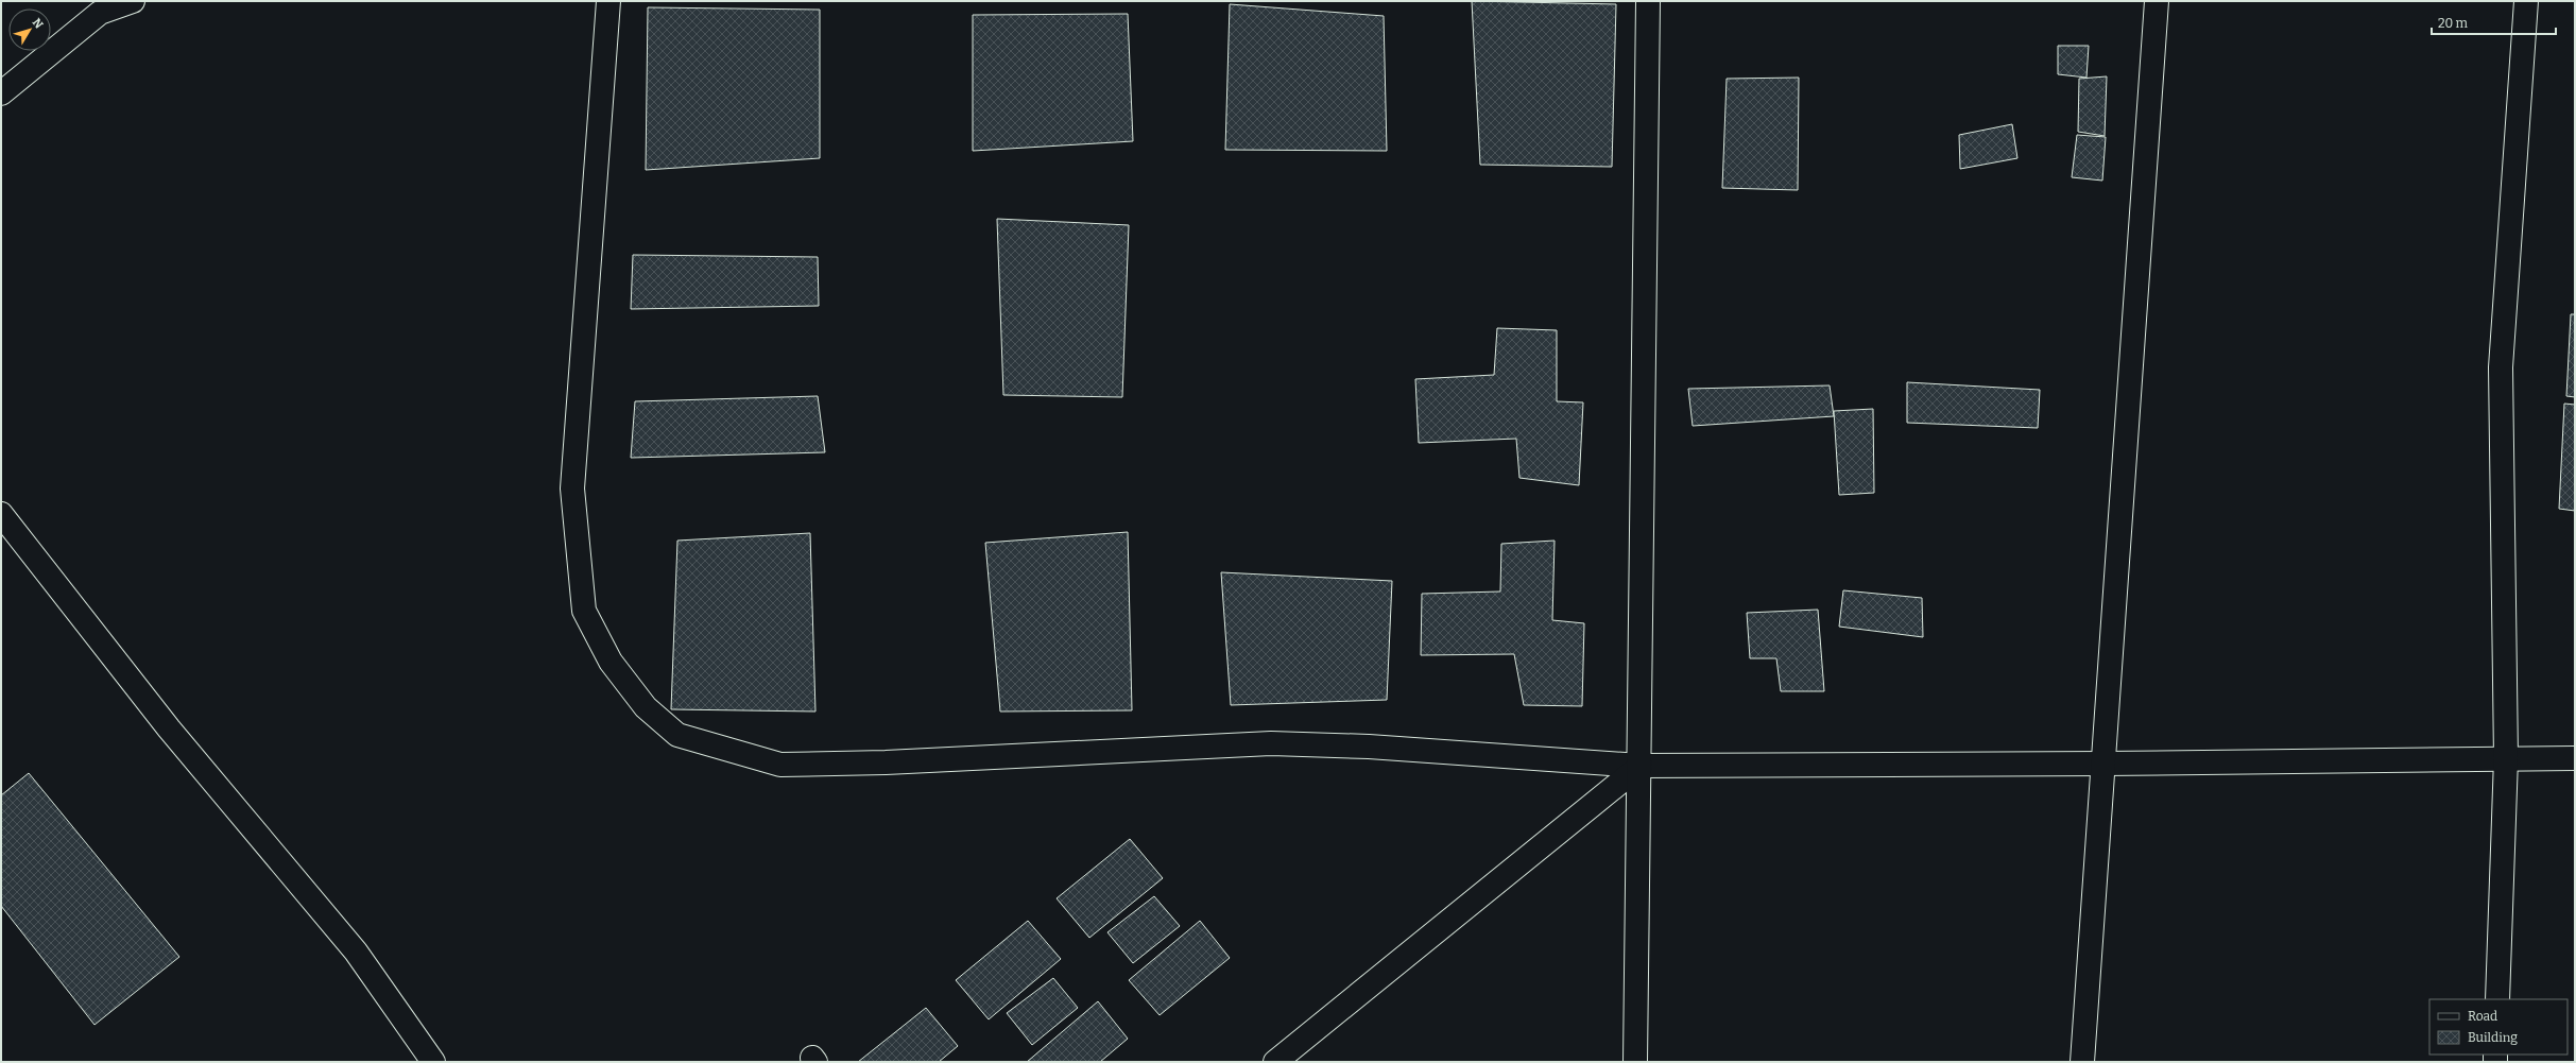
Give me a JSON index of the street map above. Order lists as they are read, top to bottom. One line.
{"legend":["Road","Building"],"scale_bar":"20 m","north":"top right"}
